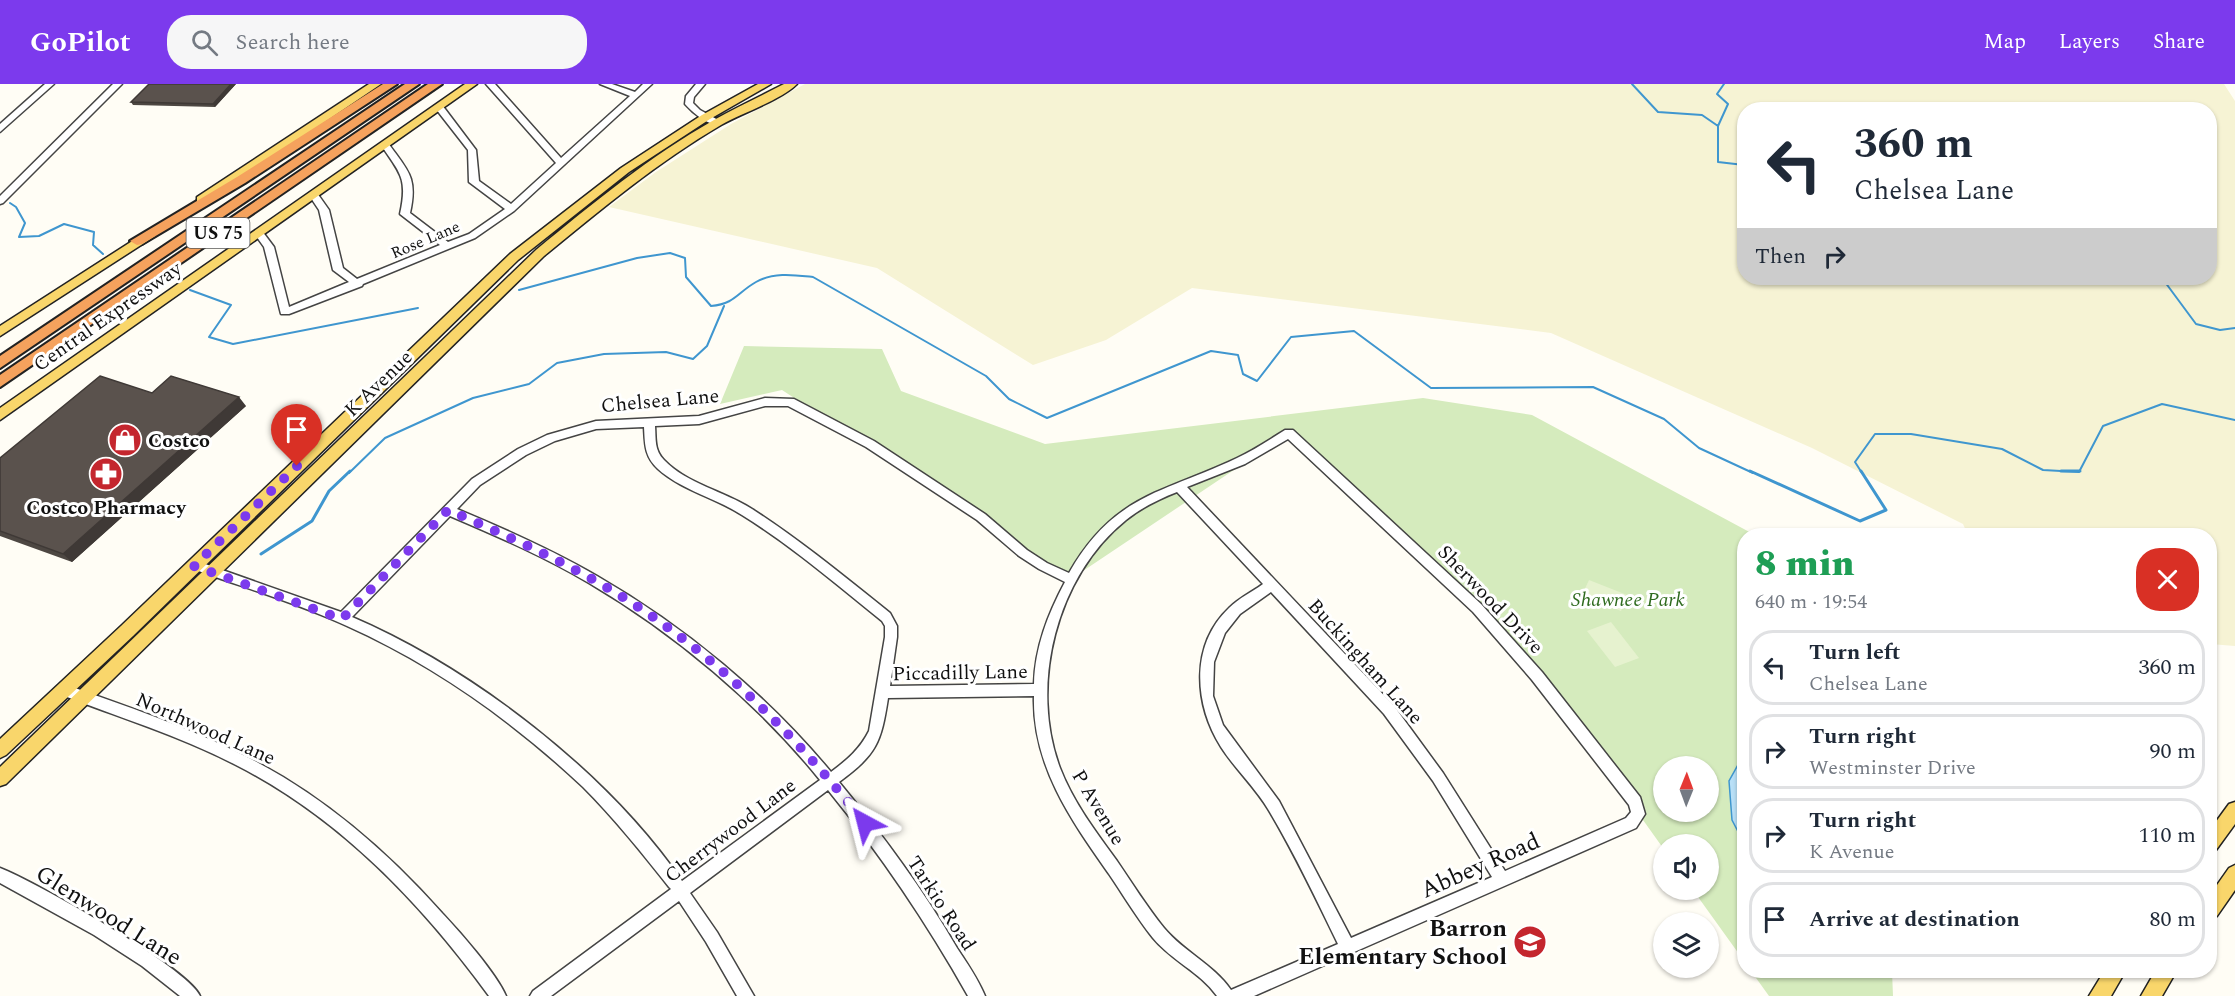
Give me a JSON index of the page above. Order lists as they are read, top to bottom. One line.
{"streets":{"highway":["US 75","Central Expressway"],"main road":["K Avenue"],"street":["Rose Lane","Chelsea Lane","Sherwood Drive","Buckingham Lane","Piccadilly Lane","Northwood Lane","P Avenue","Cherrywood Lane","Abbey Road","Tarkio Road","Glenwood Lane"]},"crossings":[["Rose Lane","Central Expressway"],["K Avenue","Northwood Lane"],["Chelsea Lane","P Avenue"],["Chelsea Lane","Cherrywood Lane"],["Chelsea Lane","Tarkio Road"],["Sherwood Drive","P Avenue"],["Sherwood Drive","Abbey Road"],["Buckingham Lane","P Avenue"],["Buckingham Lane","Abbey Road"],["Piccadilly Lane","P Avenue"],["Piccadilly Lane","Cherrywood Lane"],["Cherrywood Lane","Tarkio Road"]],"parks":["Shawnee Park"],"places":{"shop":["Costco"],"pharmacy":["Costco Pharmacy"],"school or university":["Barron Elementary School"]},"north":"top","page":{"header":"GoPilot","search":"Search here","nav":["Map","Layers","Share"],"turn":["360 m","Chelsea Lane"],"then":"Then","heading":["8 min","640 m · 19:54"],"list":[{"name":"Turn left","note":"Chelsea Lane","value":"360 m"},{"name":"Turn right","note":"Westminster Drive","value":"90 m"},{"name":"Turn right","note":"K Avenue","value":"110 m"},{"name":"Arrive at destination","value":"80 m"}]}}
